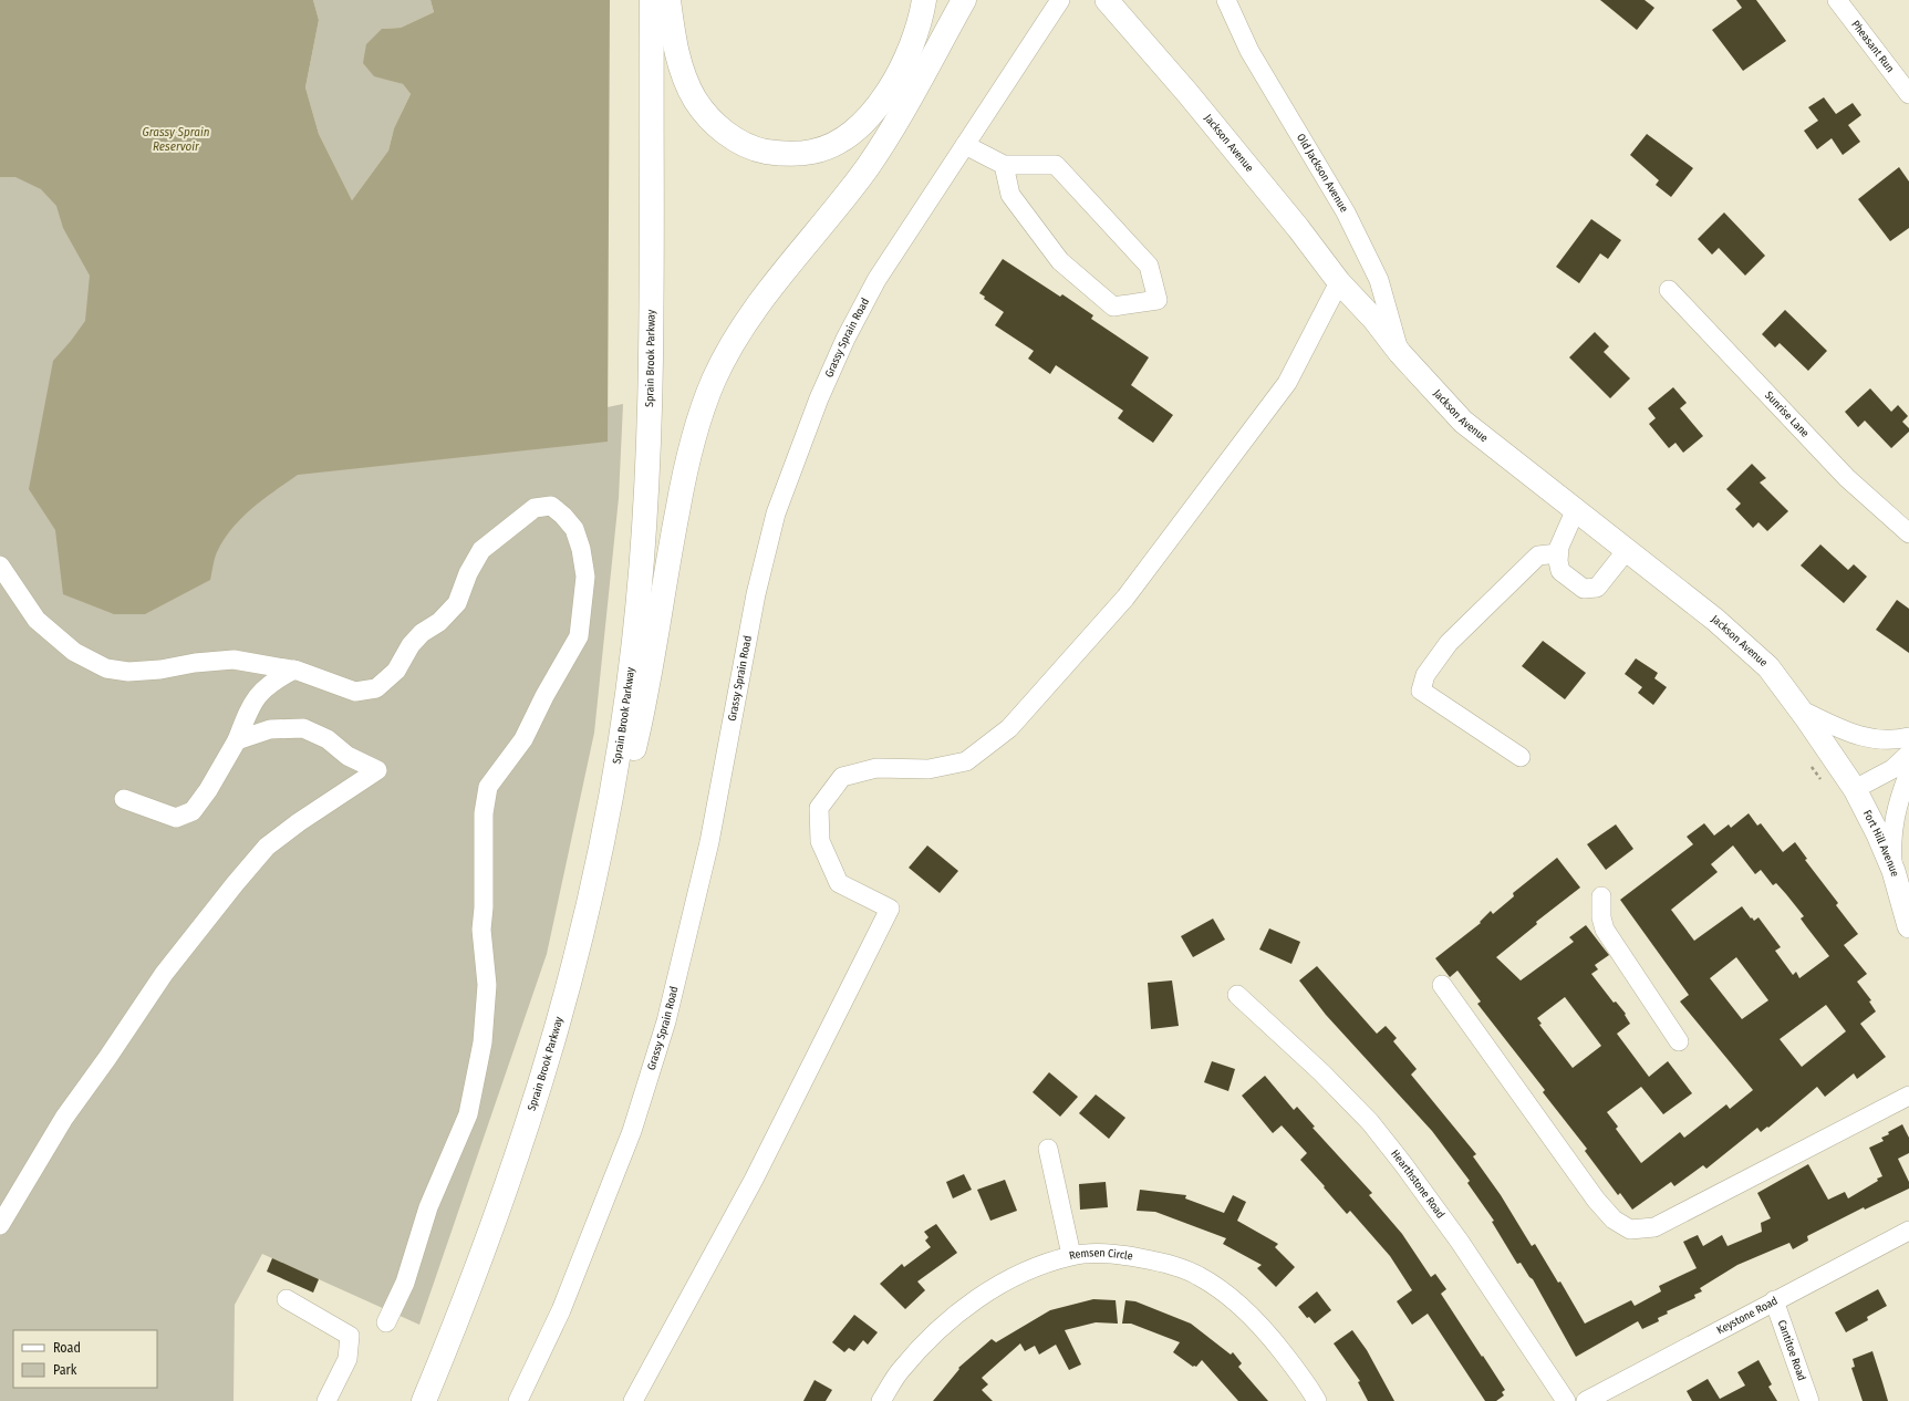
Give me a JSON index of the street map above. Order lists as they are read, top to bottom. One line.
{"streets":{"highway":["Sprain Brook Parkway"],"main road":["Jackson Avenue","Fort Hill Avenue"],"street":["Pheasant Run","Old Jackson Avenue","Grassy Sprain Road","Sunrise Lane","Hearthstone Road","Remsen Circle","Keystone Road","Cantitoe Road"]},"crossings":[["Jackson Avenue","Old Jackson Avenue"],["Jackson Avenue","Fort Hill Avenue"],["Keystone Road","Cantitoe Road"]],"water":["Grassy Sprain Reservoir"],"legend":["Road","Park"]}
